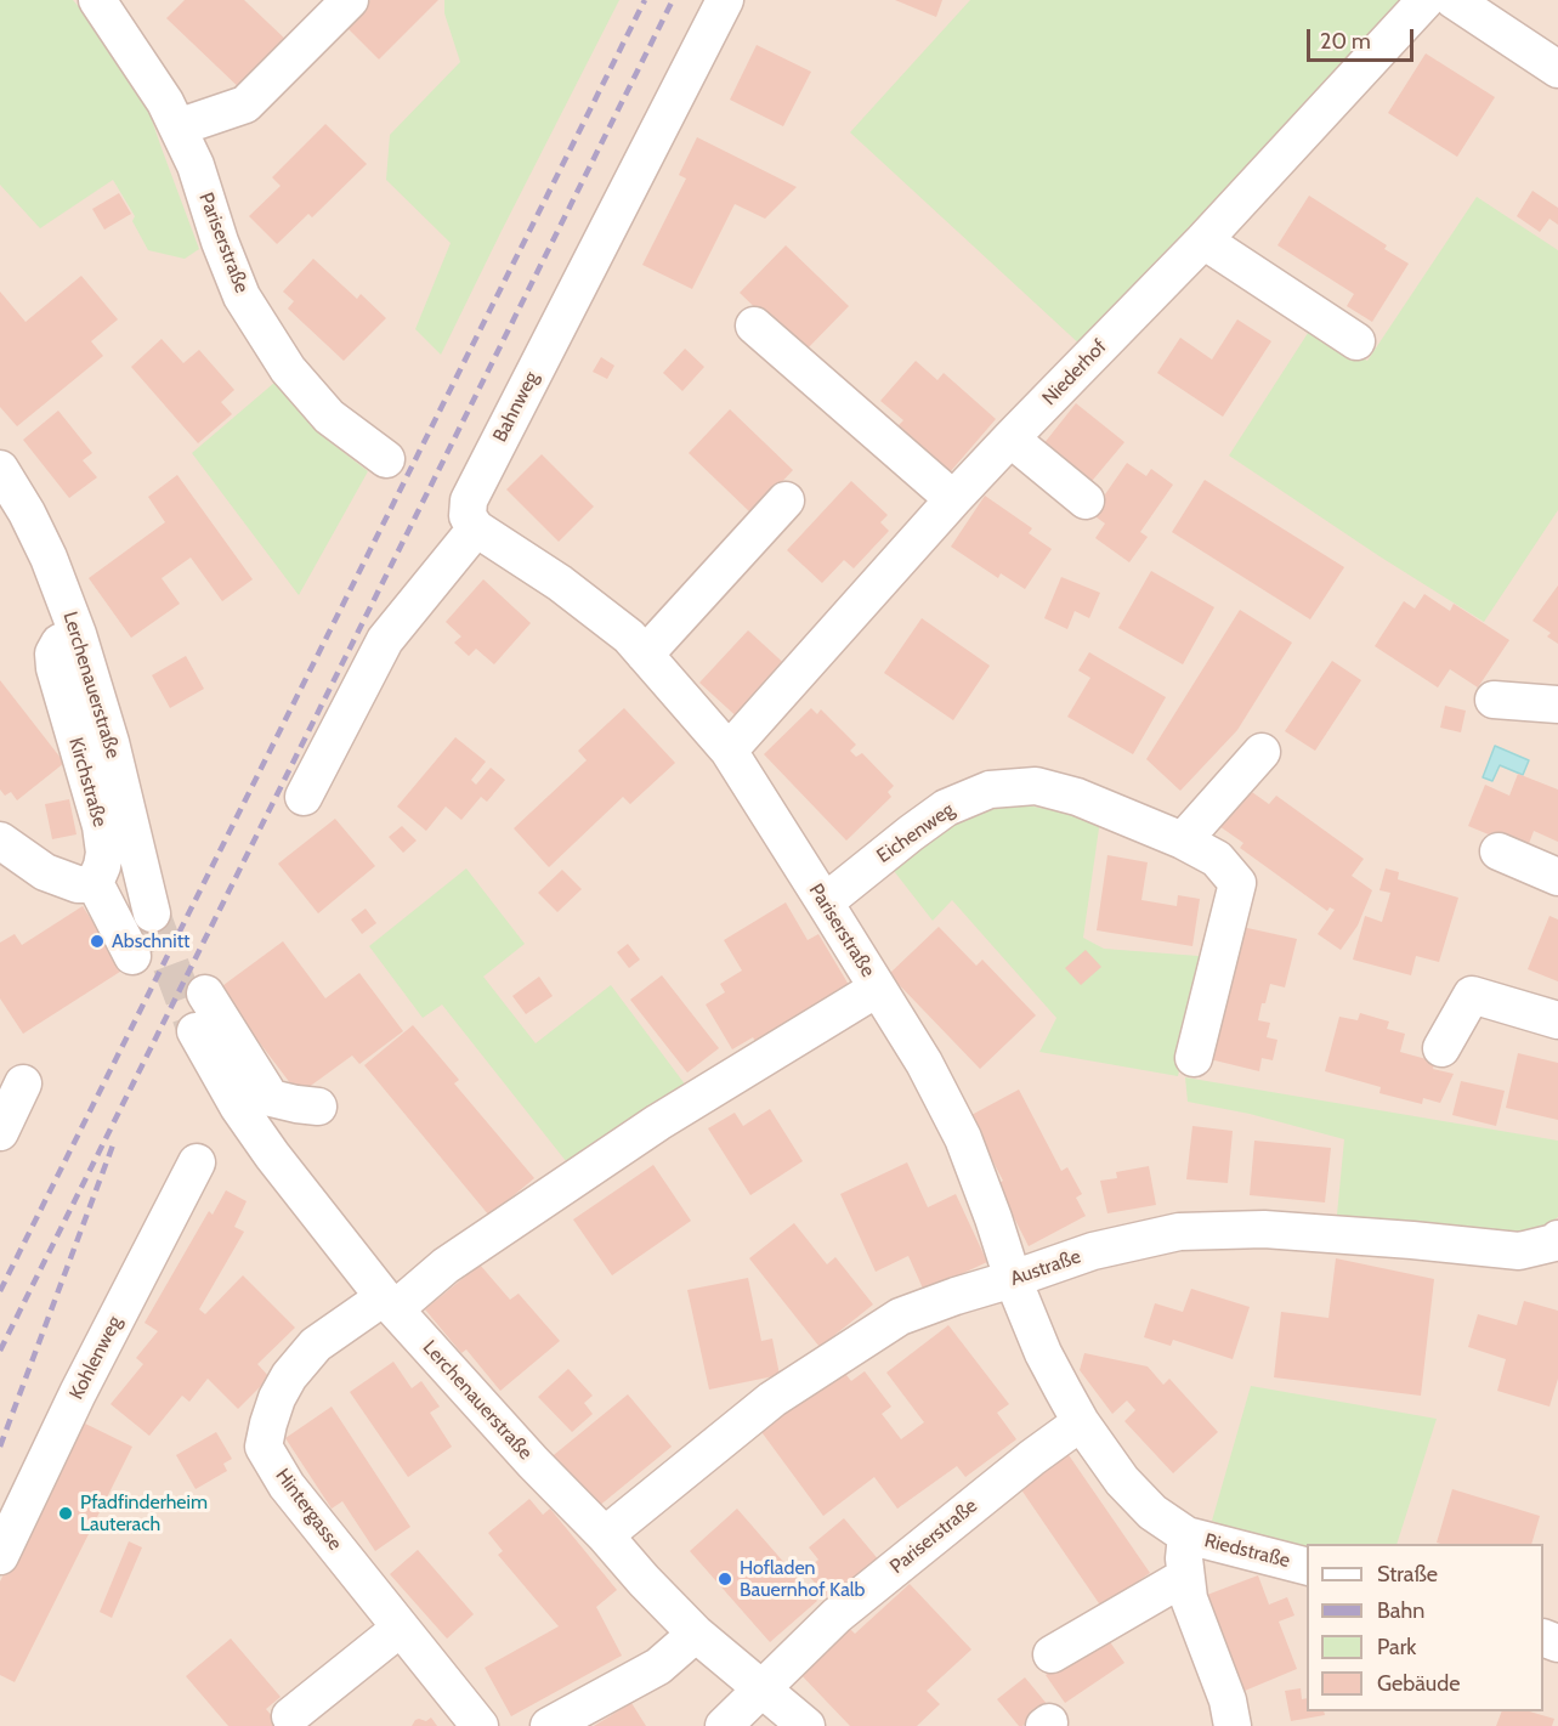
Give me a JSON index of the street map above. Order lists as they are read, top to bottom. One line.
{"streets":{"street":["Pariserstraße","Niederhof","Bahnweg","Lerchenauerstraße","Kirchstraße","Eichenweg","Austraße","Kohlenweg","Hintergasse","Riedstraße"]},"crossings":[["Pariserstraße","Niederhof"],["Pariserstraße","Bahnweg"],["Pariserstraße","Lerchenauerstraße"],["Pariserstraße","Eichenweg"],["Pariserstraße","Austraße"],["Pariserstraße","Hintergasse"],["Pariserstraße","Riedstraße"],["Lerchenauerstraße","Kirchstraße"],["Lerchenauerstraße","Austraße"],["Lerchenauerstraße","Hintergasse"]],"places":["Abschnitt","Pfadfinderheim Lauterach","Hofladen Bauernhof Kalb"],"legend":["Straße","Bahn","Park","Gebäude"],"scale_bar":"20 m"}
